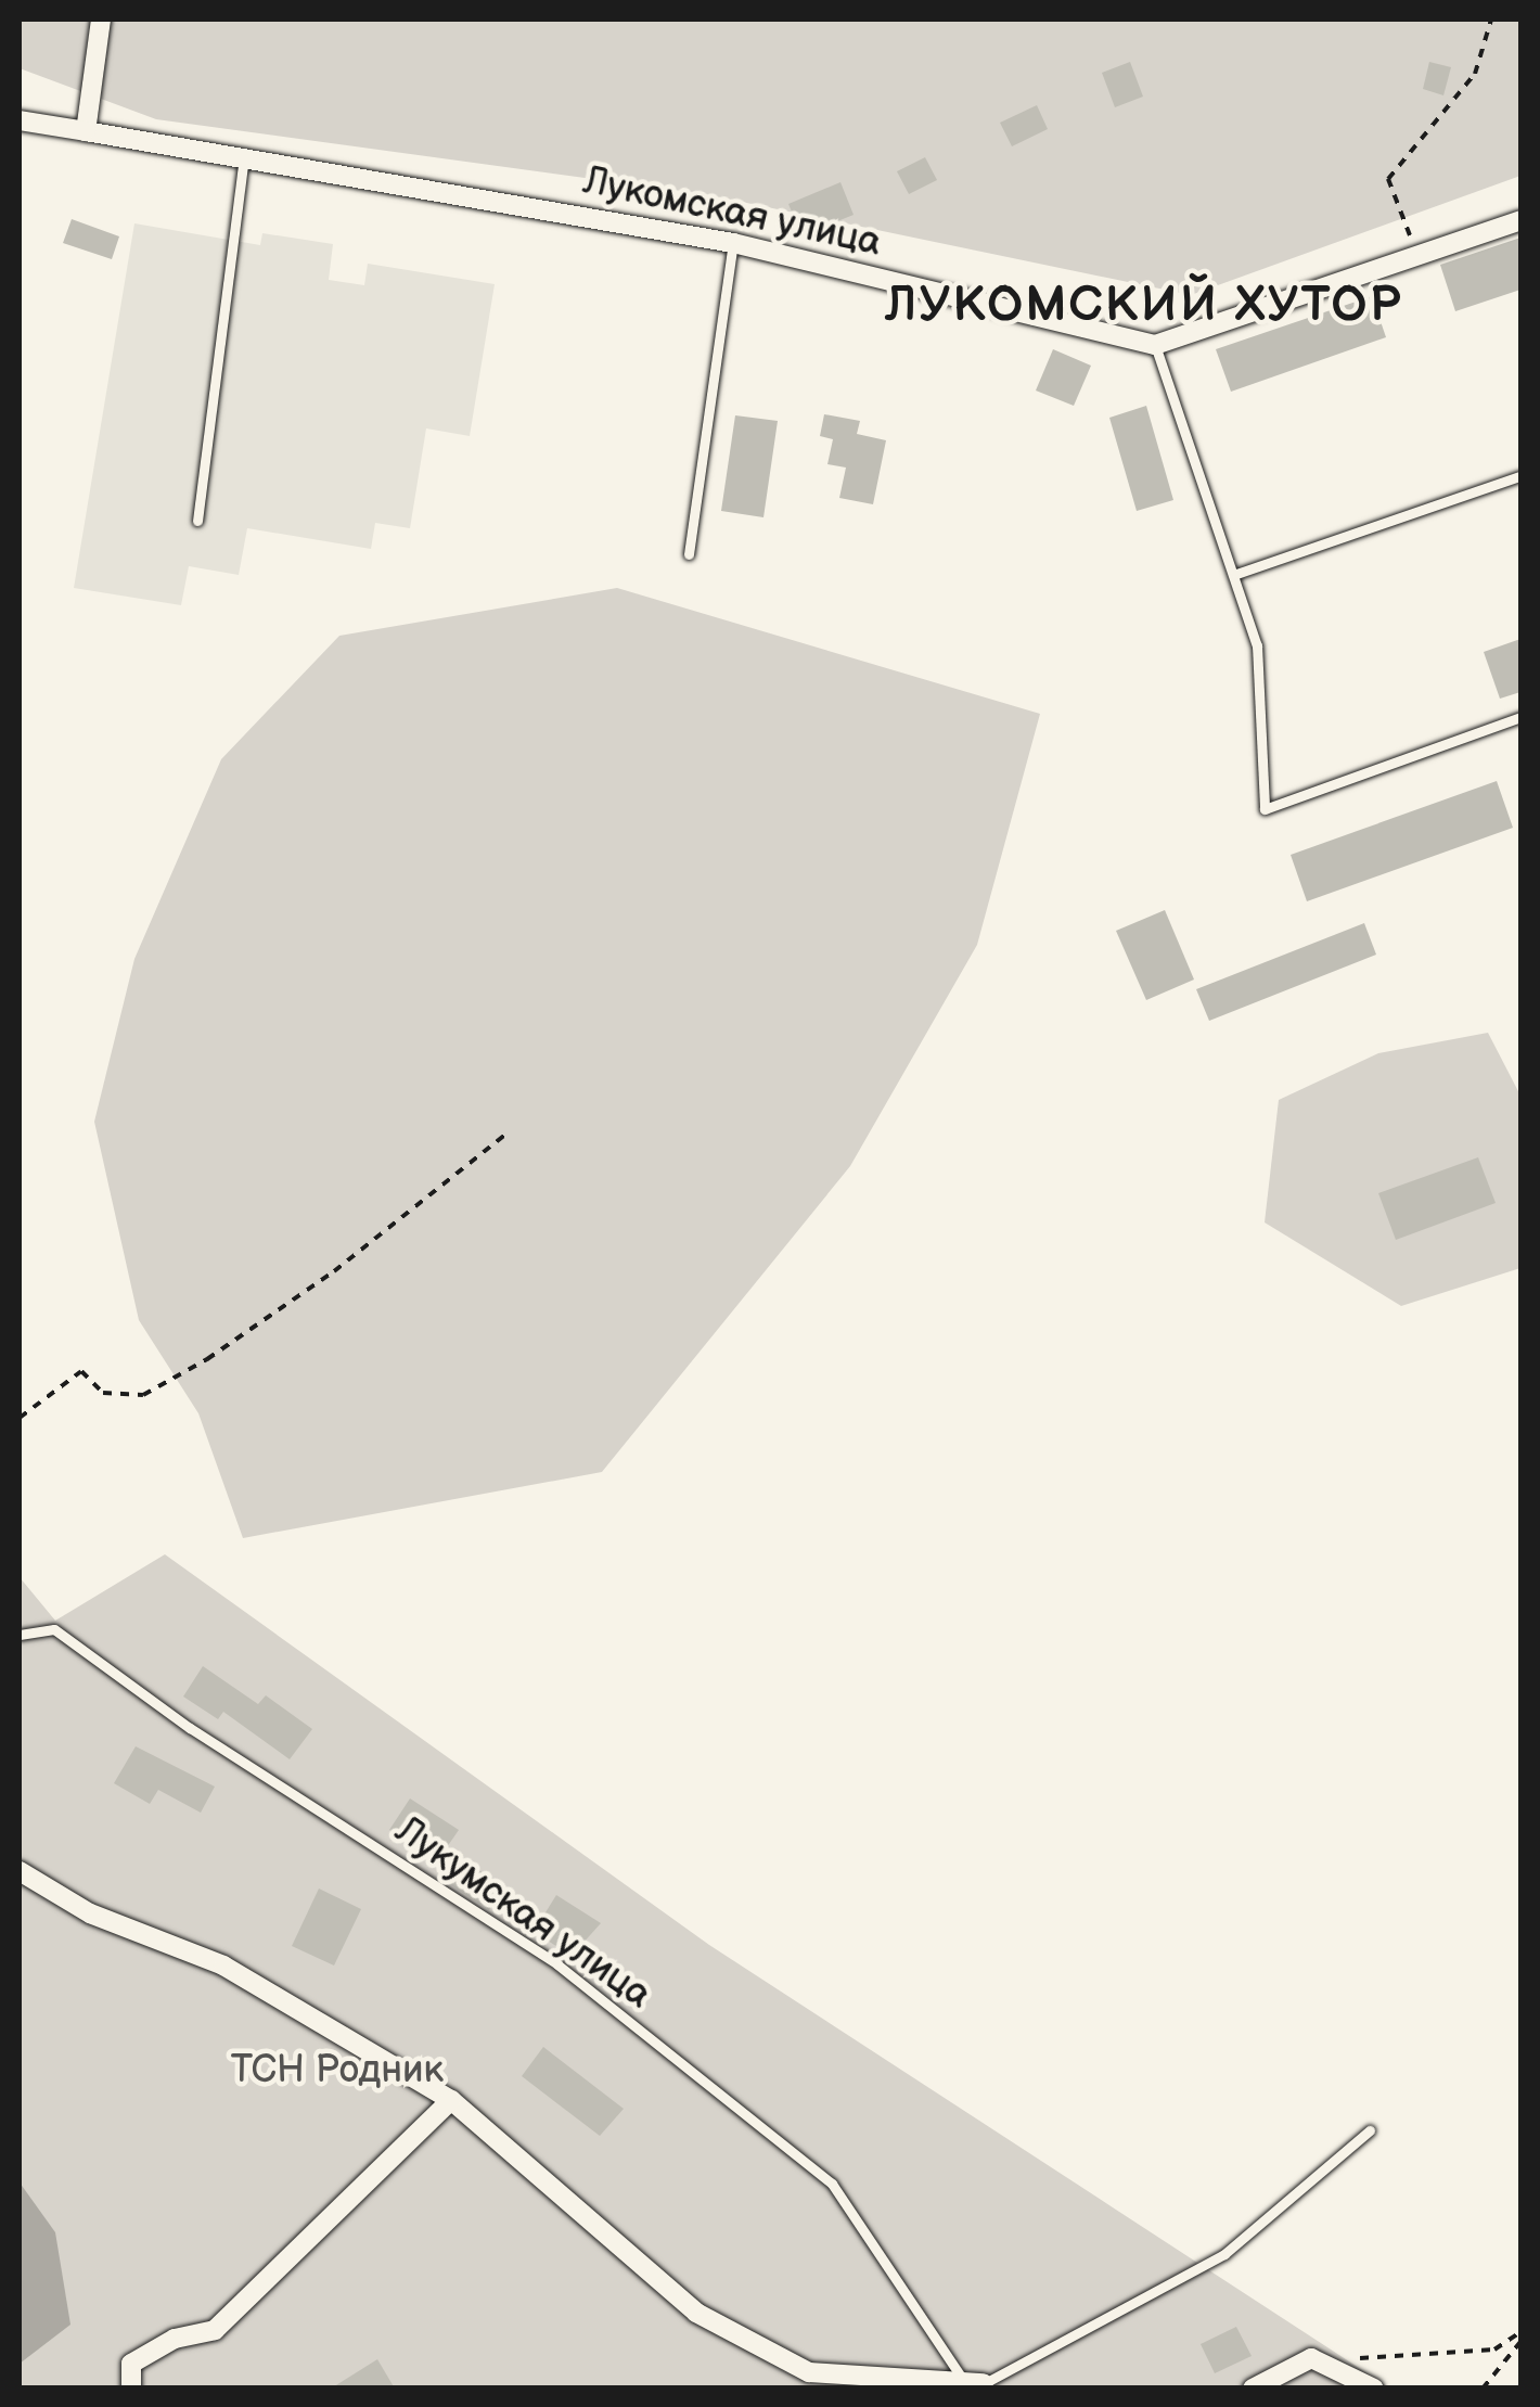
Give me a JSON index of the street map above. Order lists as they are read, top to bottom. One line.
{"streets":{"street":["Лукомская улица"],"lane":["Лукумская улица"]},"districts":["ЛУКОМСКИЙ ХУТОР"],"parks":["ТСН Родник"]}
